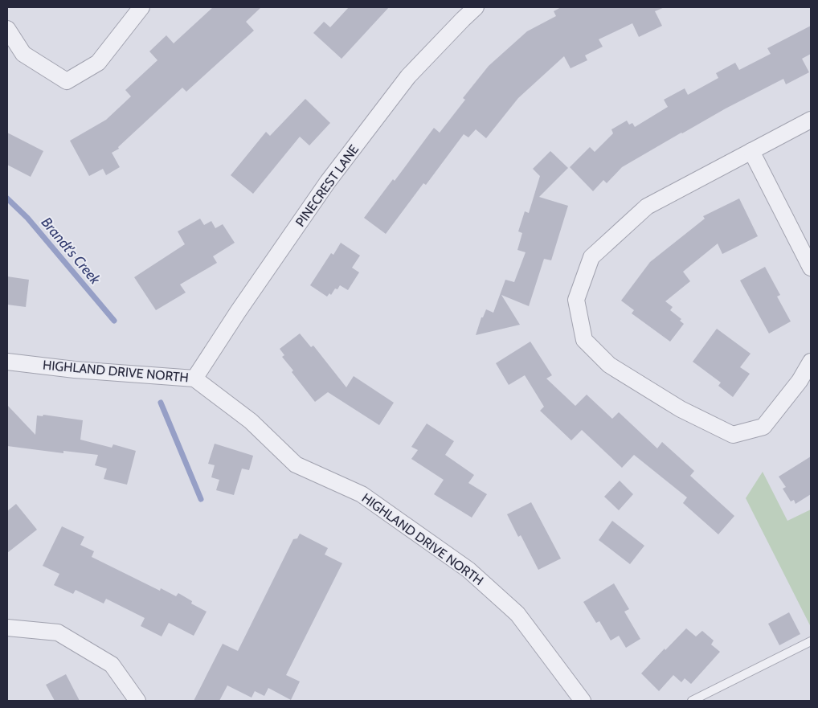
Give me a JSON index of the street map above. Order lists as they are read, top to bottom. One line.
{"streets":{"street":["PINECREST LANE","HIGHLAND DRIVE NORTH"]},"crossings":[["PINECREST LANE","HIGHLAND DRIVE NORTH"]],"water":["Brandt's Creek"]}
